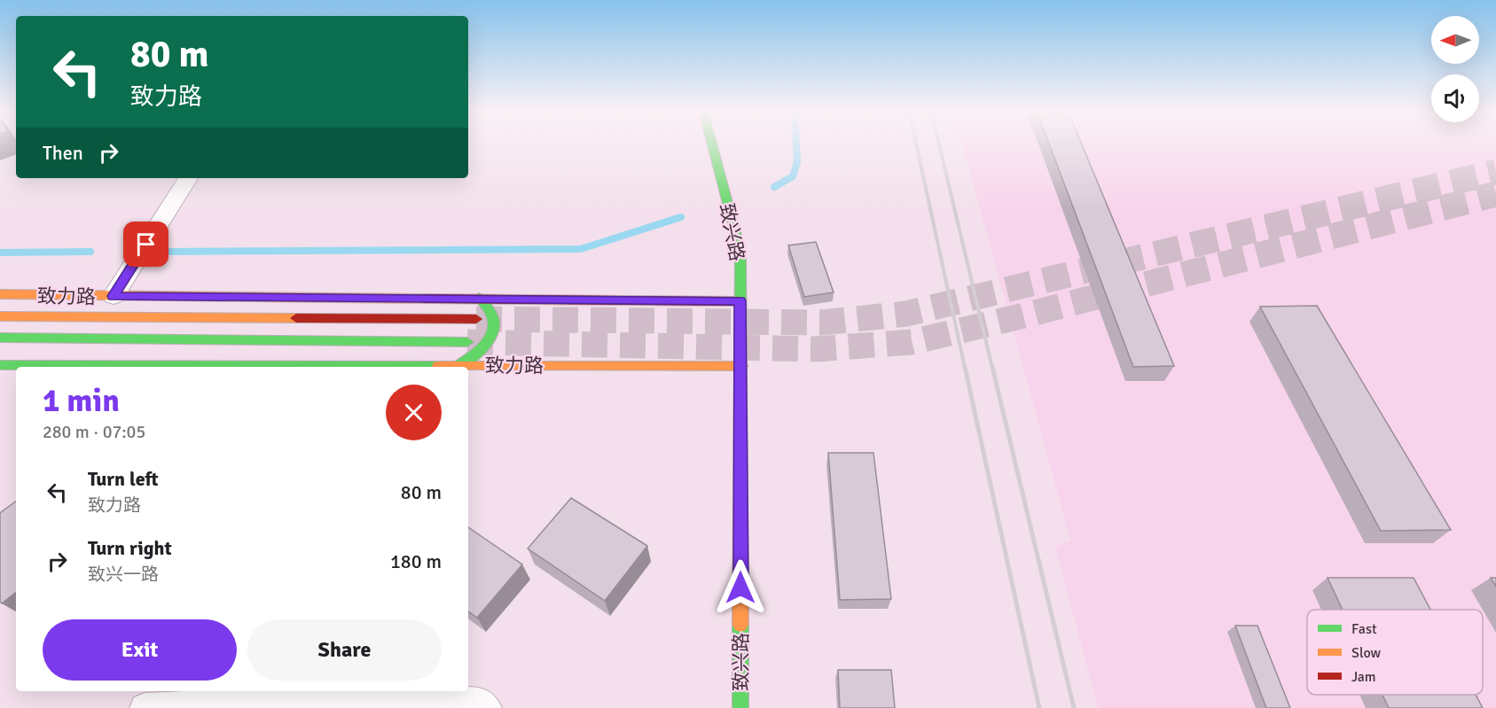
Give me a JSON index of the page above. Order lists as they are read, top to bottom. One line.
{"streets":{"street":["致兴路","致力路"]},"crossings":[["致兴路","致力路"]],"legend":["Fast","Slow","Jam"],"north":"left","page":{"turn":["80 m","致力路"],"then":"Then","heading":["1 min","280 m · 07:05"],"list":[{"name":"Turn left","note":"致力路","value":"80 m"},{"name":"Turn right","note":"致兴一路","value":"180 m"}],"buttons":["Exit","Share"]}}
